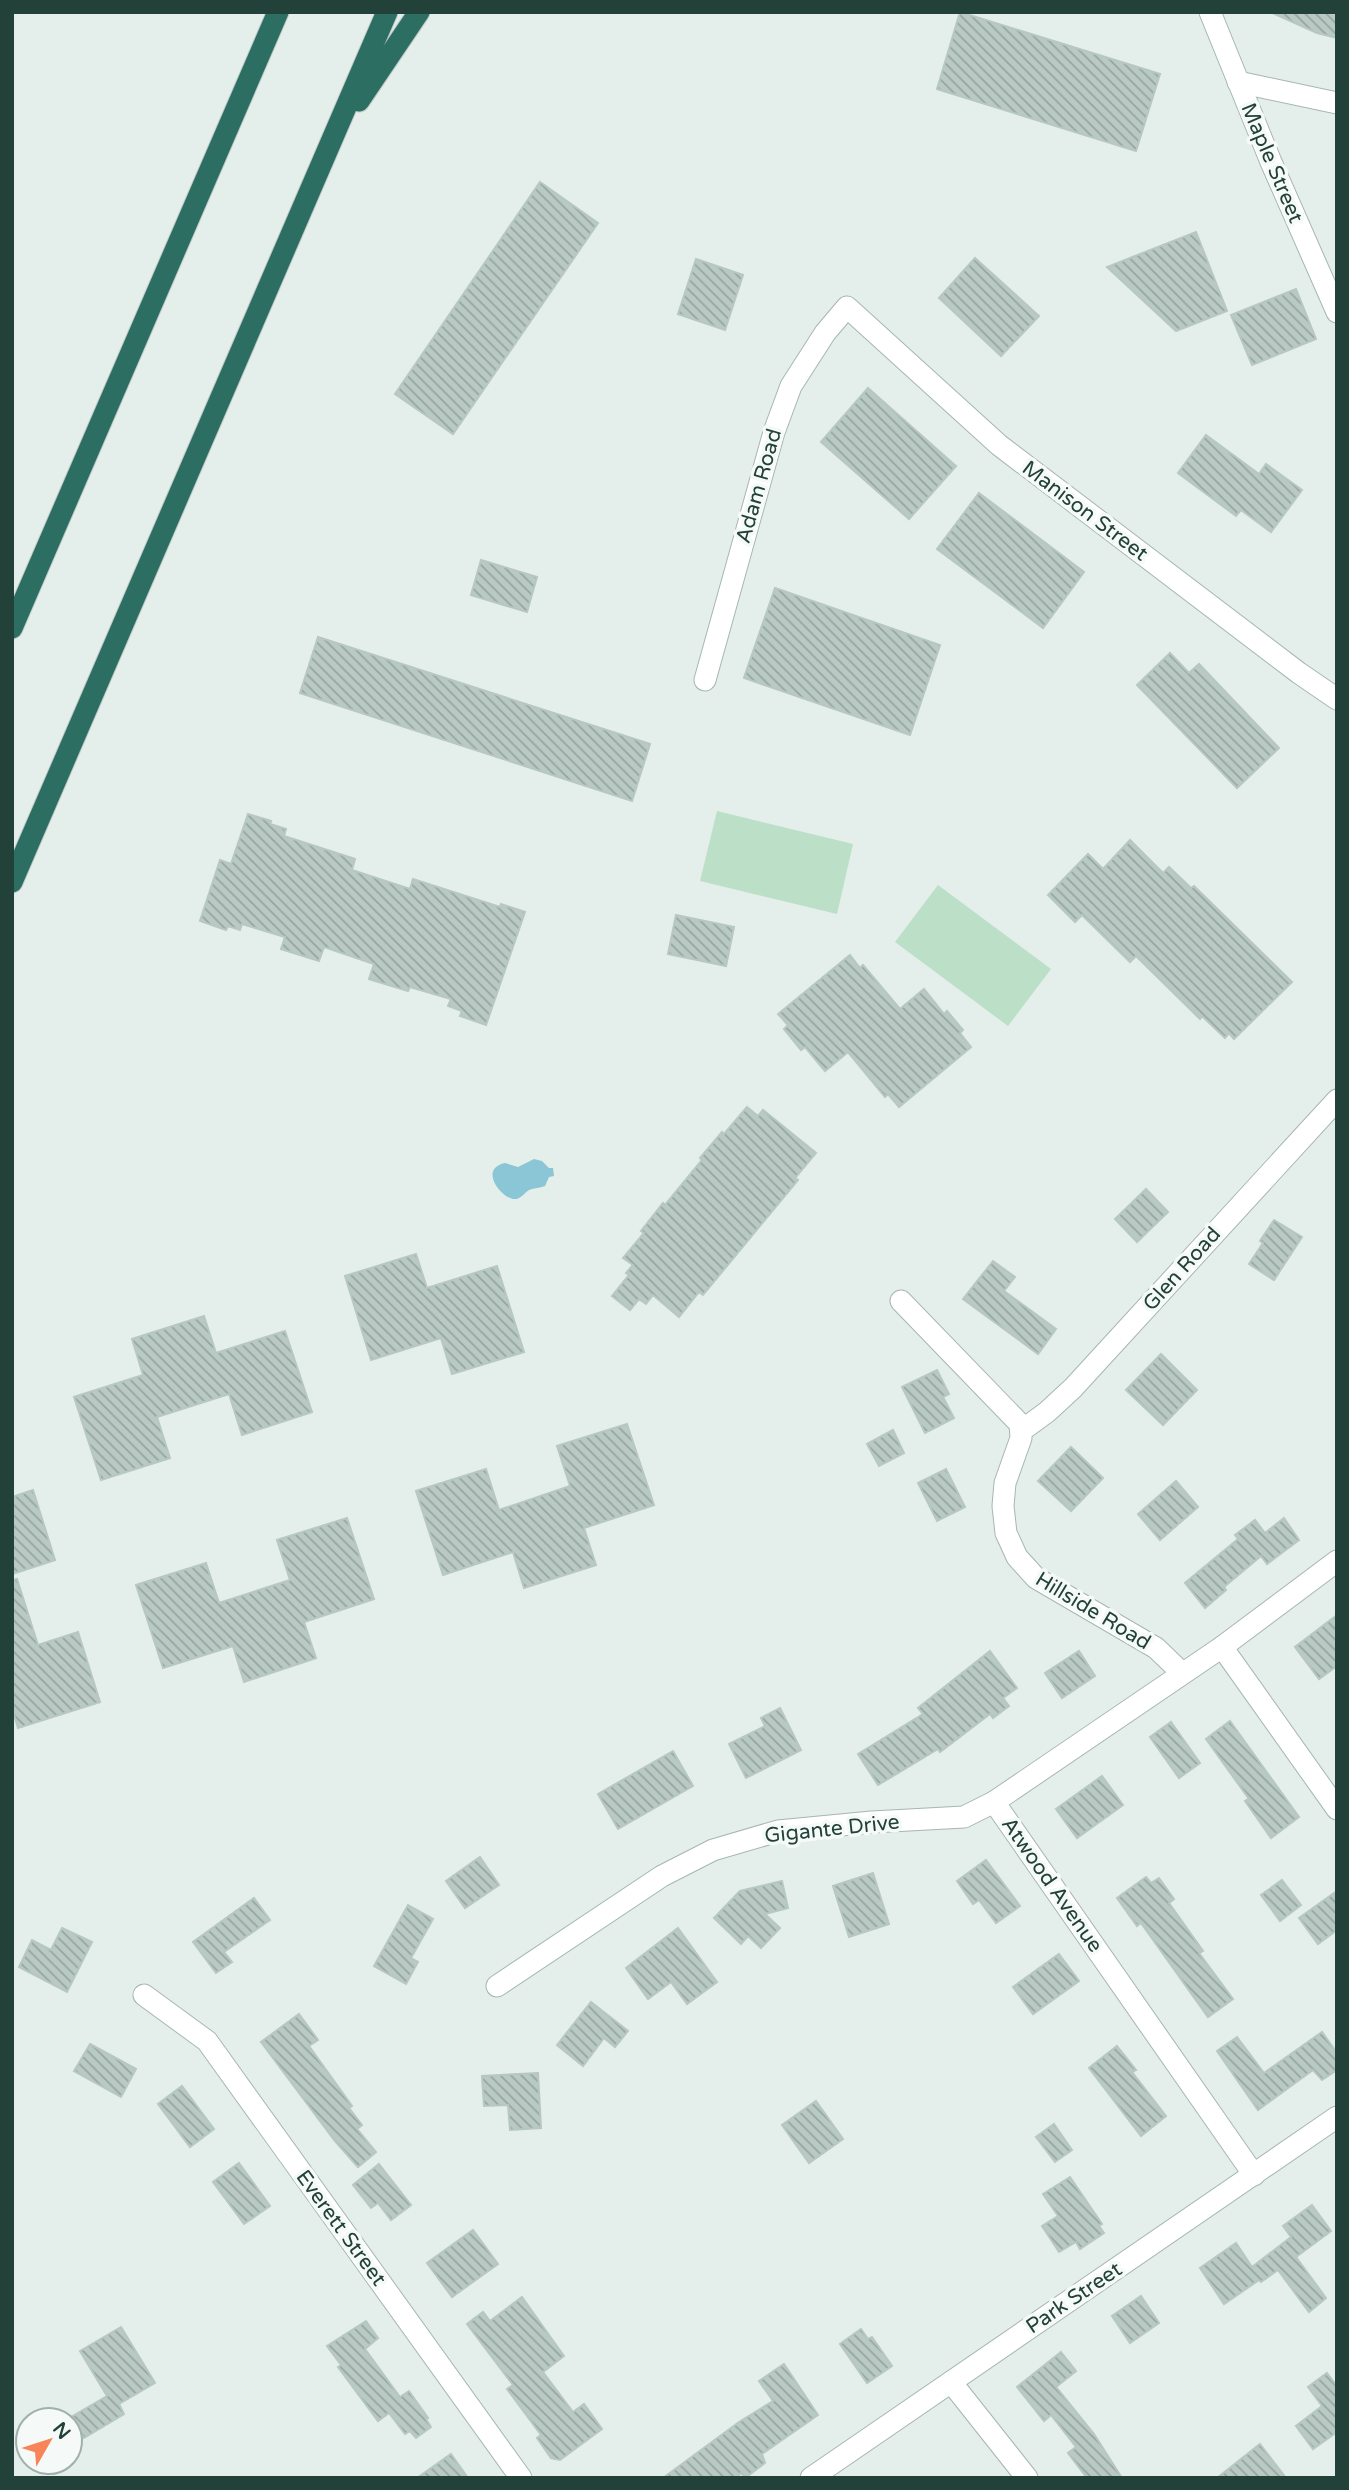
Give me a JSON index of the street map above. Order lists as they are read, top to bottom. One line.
{"streets":{"street":["Maple Street","Adam Road","Manison Street","Glen Road","Hillside Road","Gigante Drive","Atwood Avenue","Everett Street","Park Street"]},"crossings":[["Adam Road","Manison Street"],["Glen Road","Hillside Road"],["Hillside Road","Atwood Avenue"],["Gigante Drive","Atwood Avenue"],["Atwood Avenue","Park Street"]],"north":"top right"}
